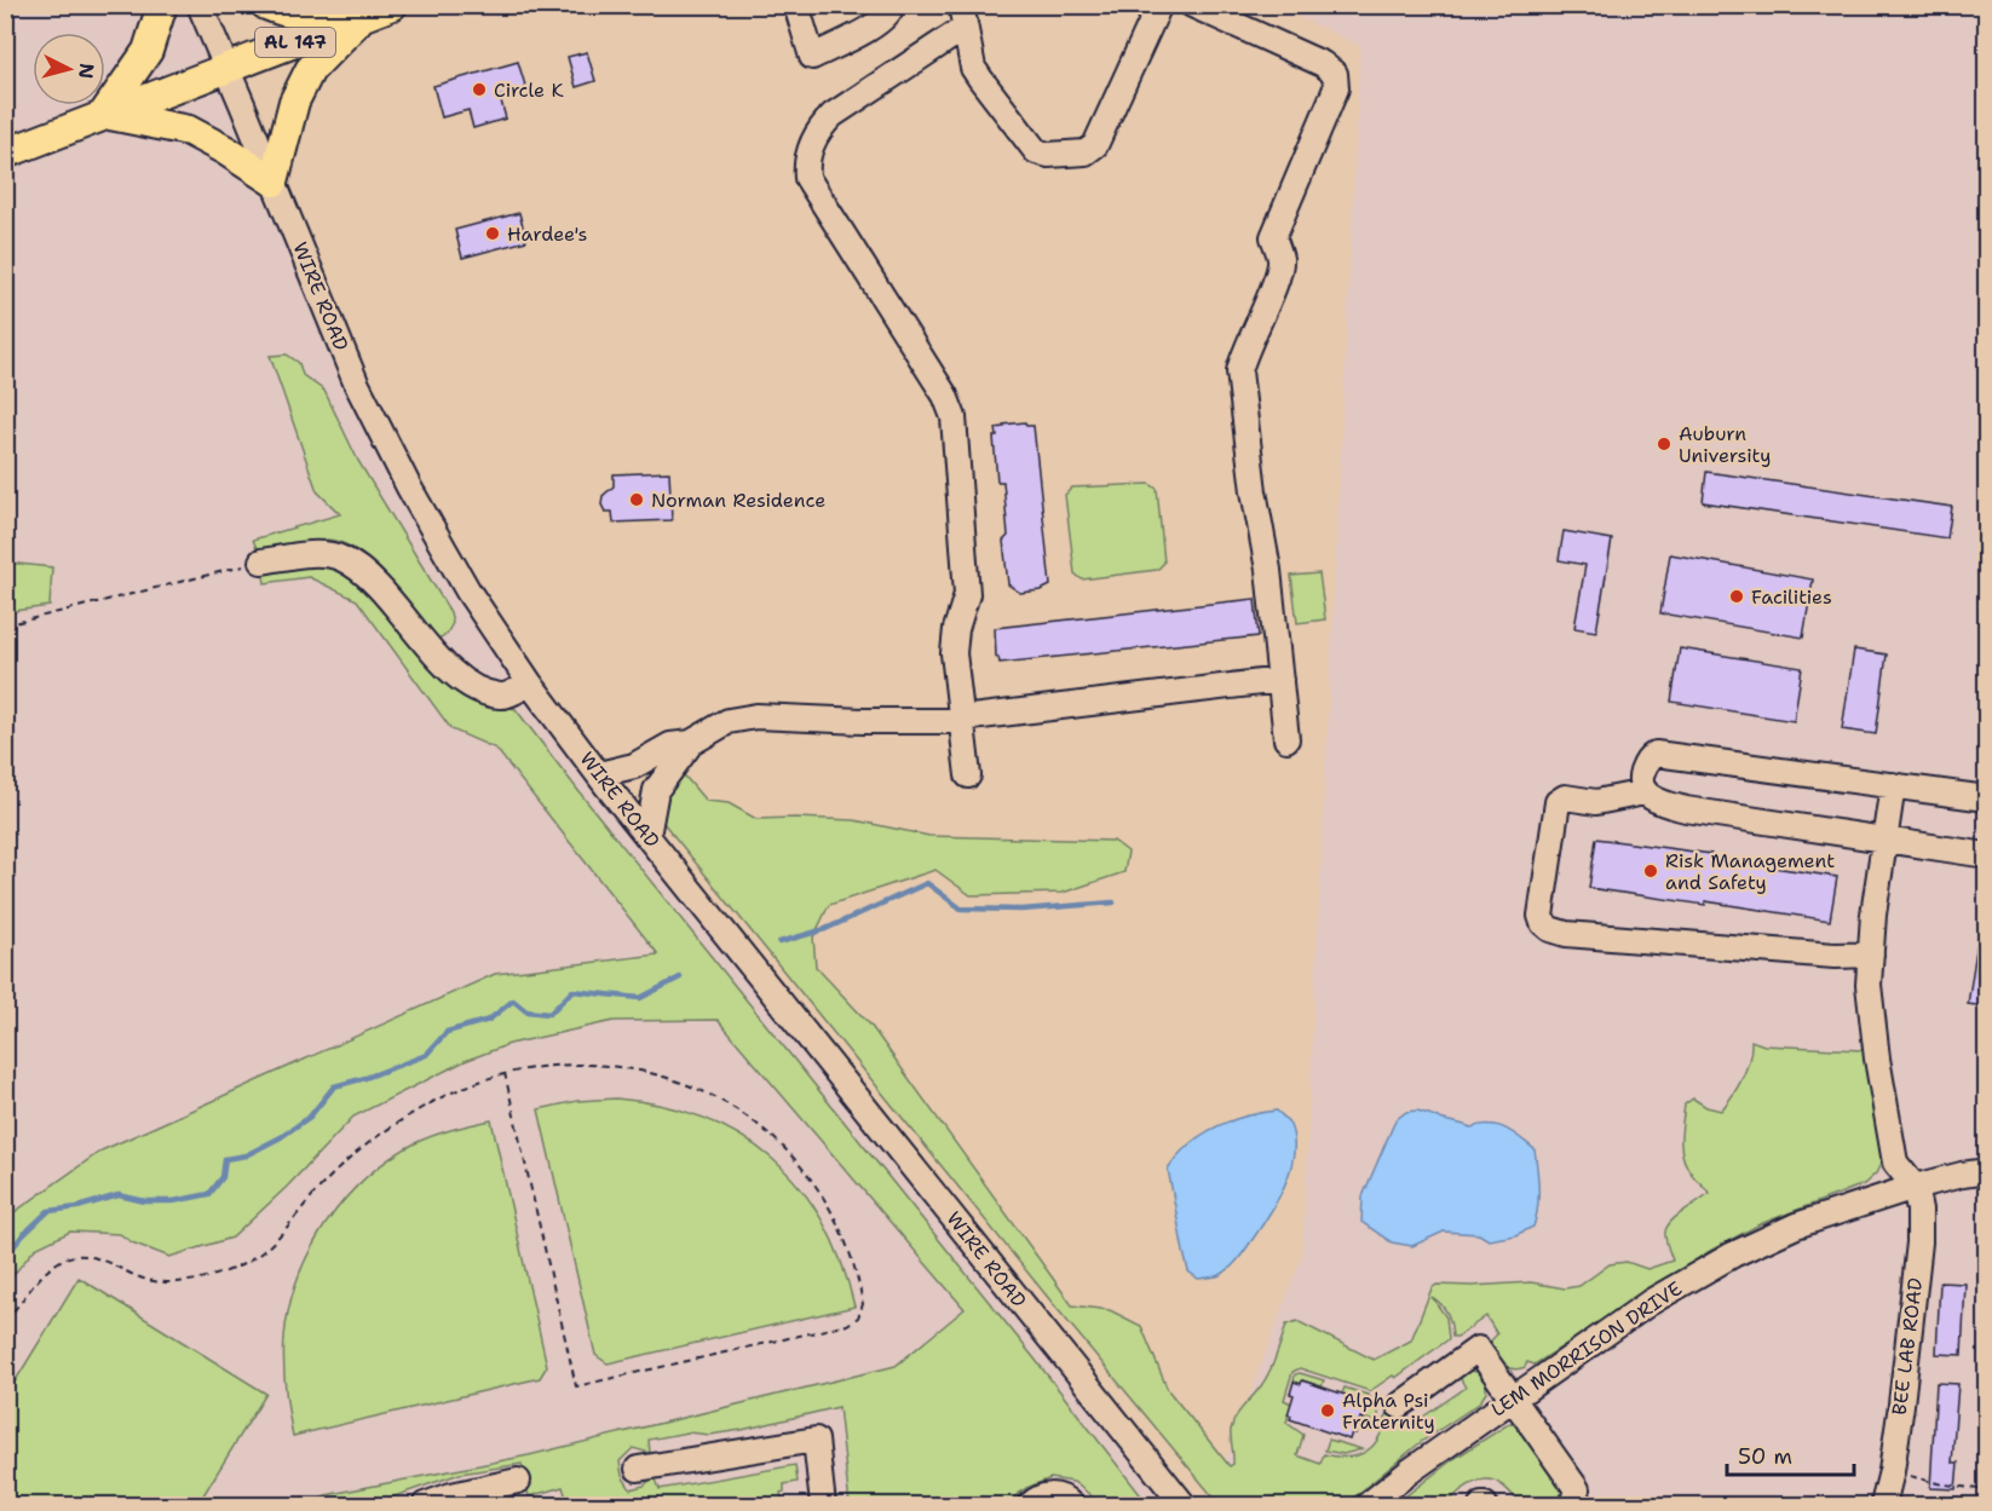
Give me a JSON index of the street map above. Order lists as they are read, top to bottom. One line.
{"streets":{"main road":["AL 147"],"street":["WIRE ROAD","BEE LAB ROAD","LEM MORRISON DRIVE"]},"crossings":[["AL 147","WIRE ROAD"],["BEE LAB ROAD","LEM MORRISON DRIVE"]],"places":["Circle K","Hardee's","Auburn University","Norman Residence","Facilities","Risk Management and Safety","Alpha Psi Fraternity"],"scale_bar":"50 m","north":"right"}
